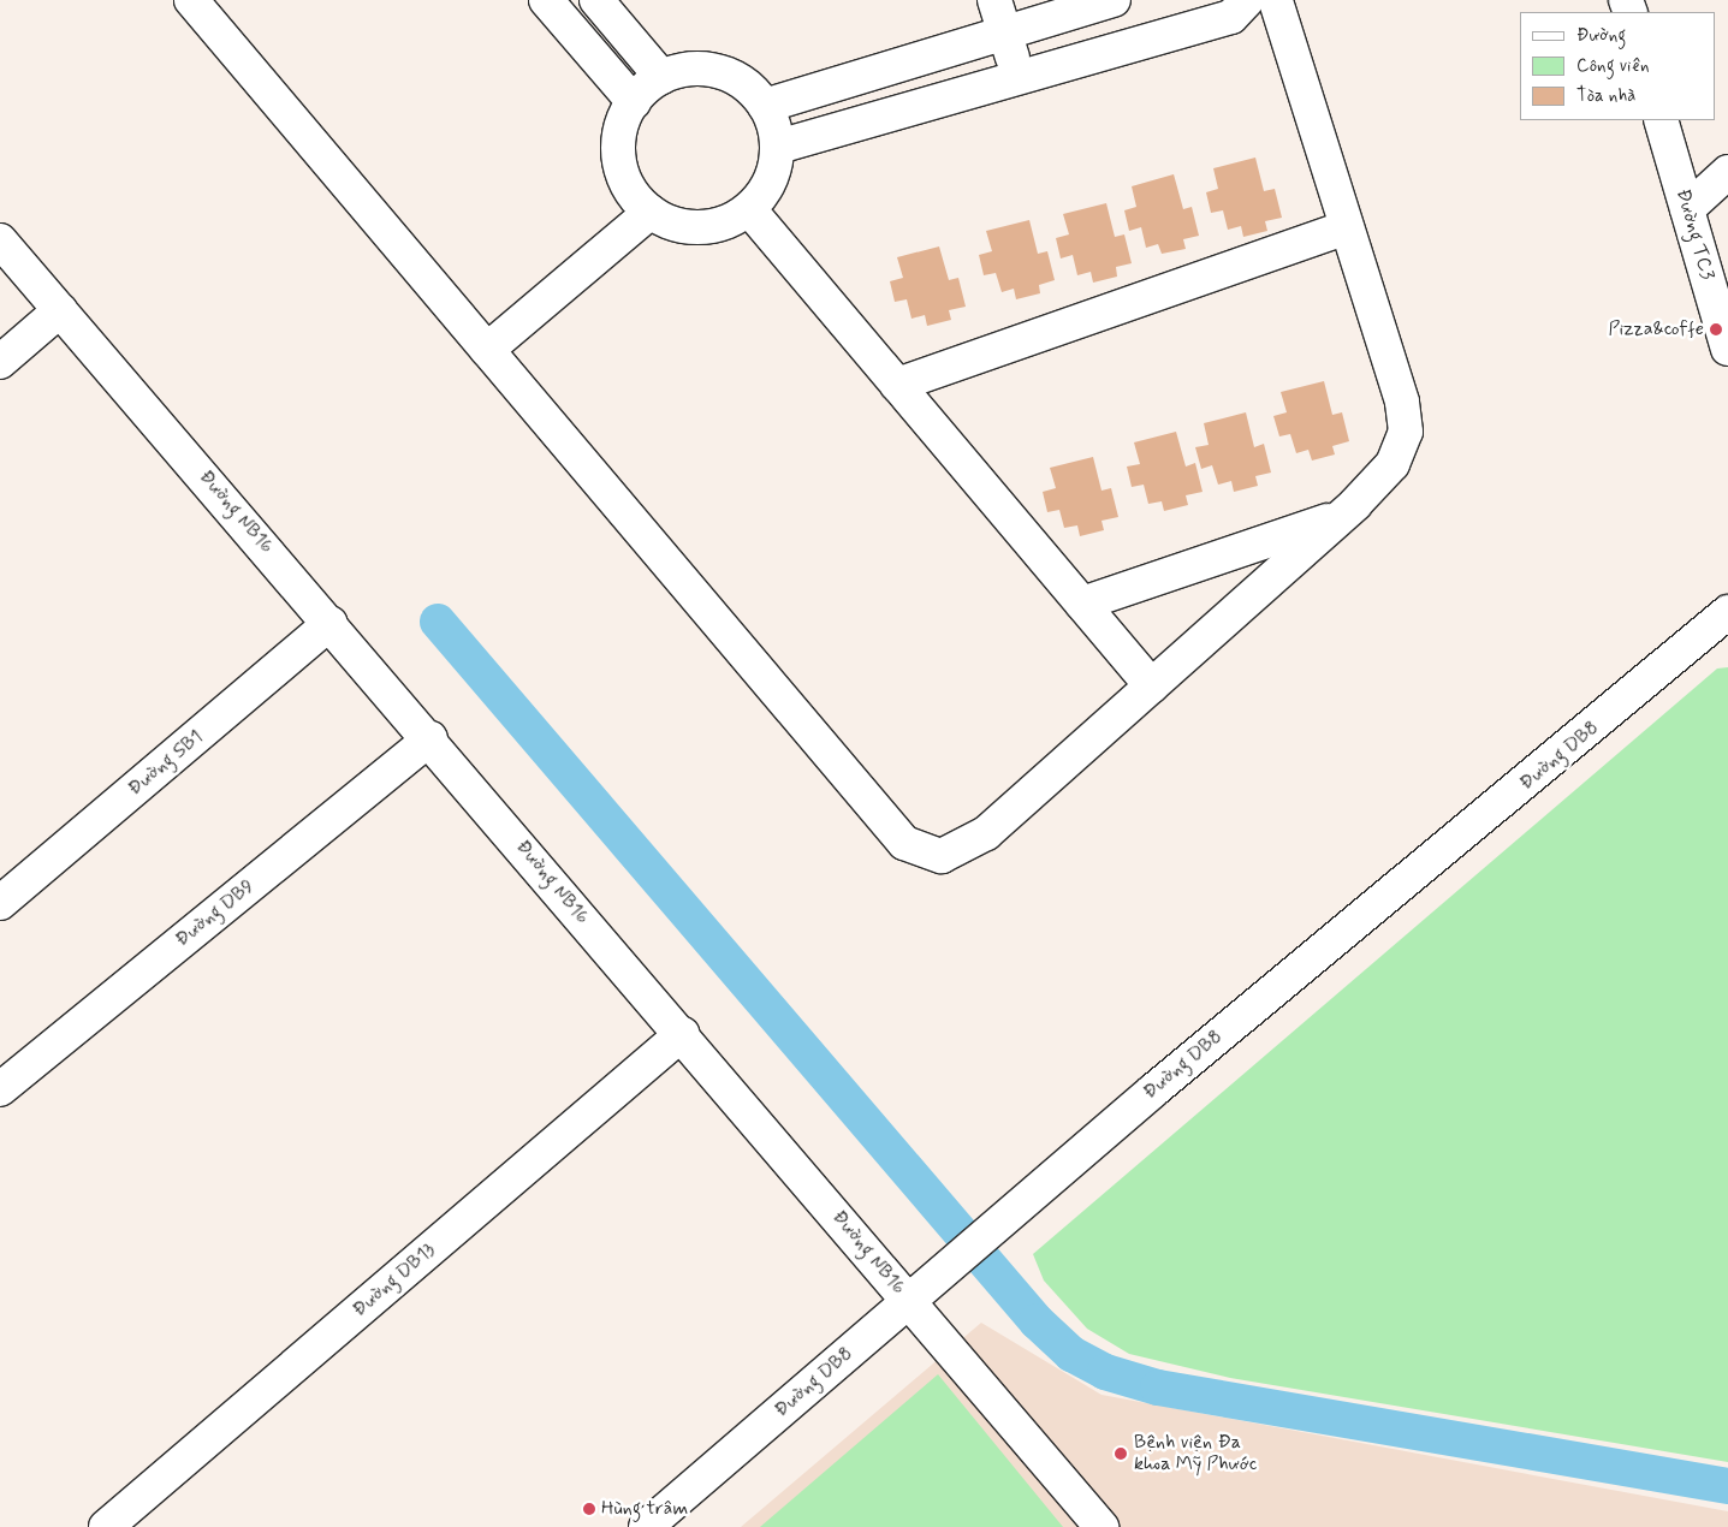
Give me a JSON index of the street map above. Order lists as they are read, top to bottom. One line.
{"streets":{"street":["Đường TC3","Đường NB16","Đường DB8","Đường SB1","Đường DB9","Đường DB13"]},"crossings":[["Đường NB16","Đường DB8"],["Đường NB16","Đường SB1"],["Đường NB16","Đường DB9"],["Đường NB16","Đường DB13"]],"places":["Pizza&coffe","Bệnh viện Đa khoa Mỹ Phước","Hùng trâm"],"legend":["Đường","Công viên","Tòa nhà"]}
